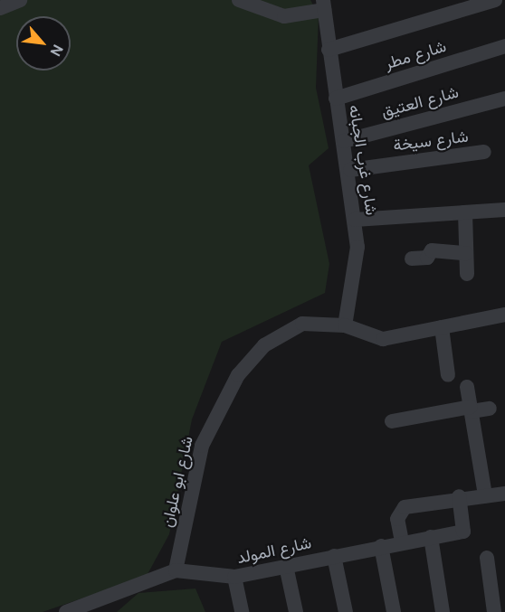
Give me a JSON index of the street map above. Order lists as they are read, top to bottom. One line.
{"streets":{"street":["شارع مطر","شارع العتيق","شارع سيخة","شارع غرب الجبانه","شارع ابو علوان","شارع المولد"]},"crossings":[["شارع مطر","شارع غرب الجبانه"],["شارع العتيق","شارع غرب الجبانه"],["شارع سيخة","شارع غرب الجبانه"],["شارع غرب الجبانه","شارع ابو علوان"],["شارع ابو علوان","شارع المولد"]],"north":"bottom right"}
